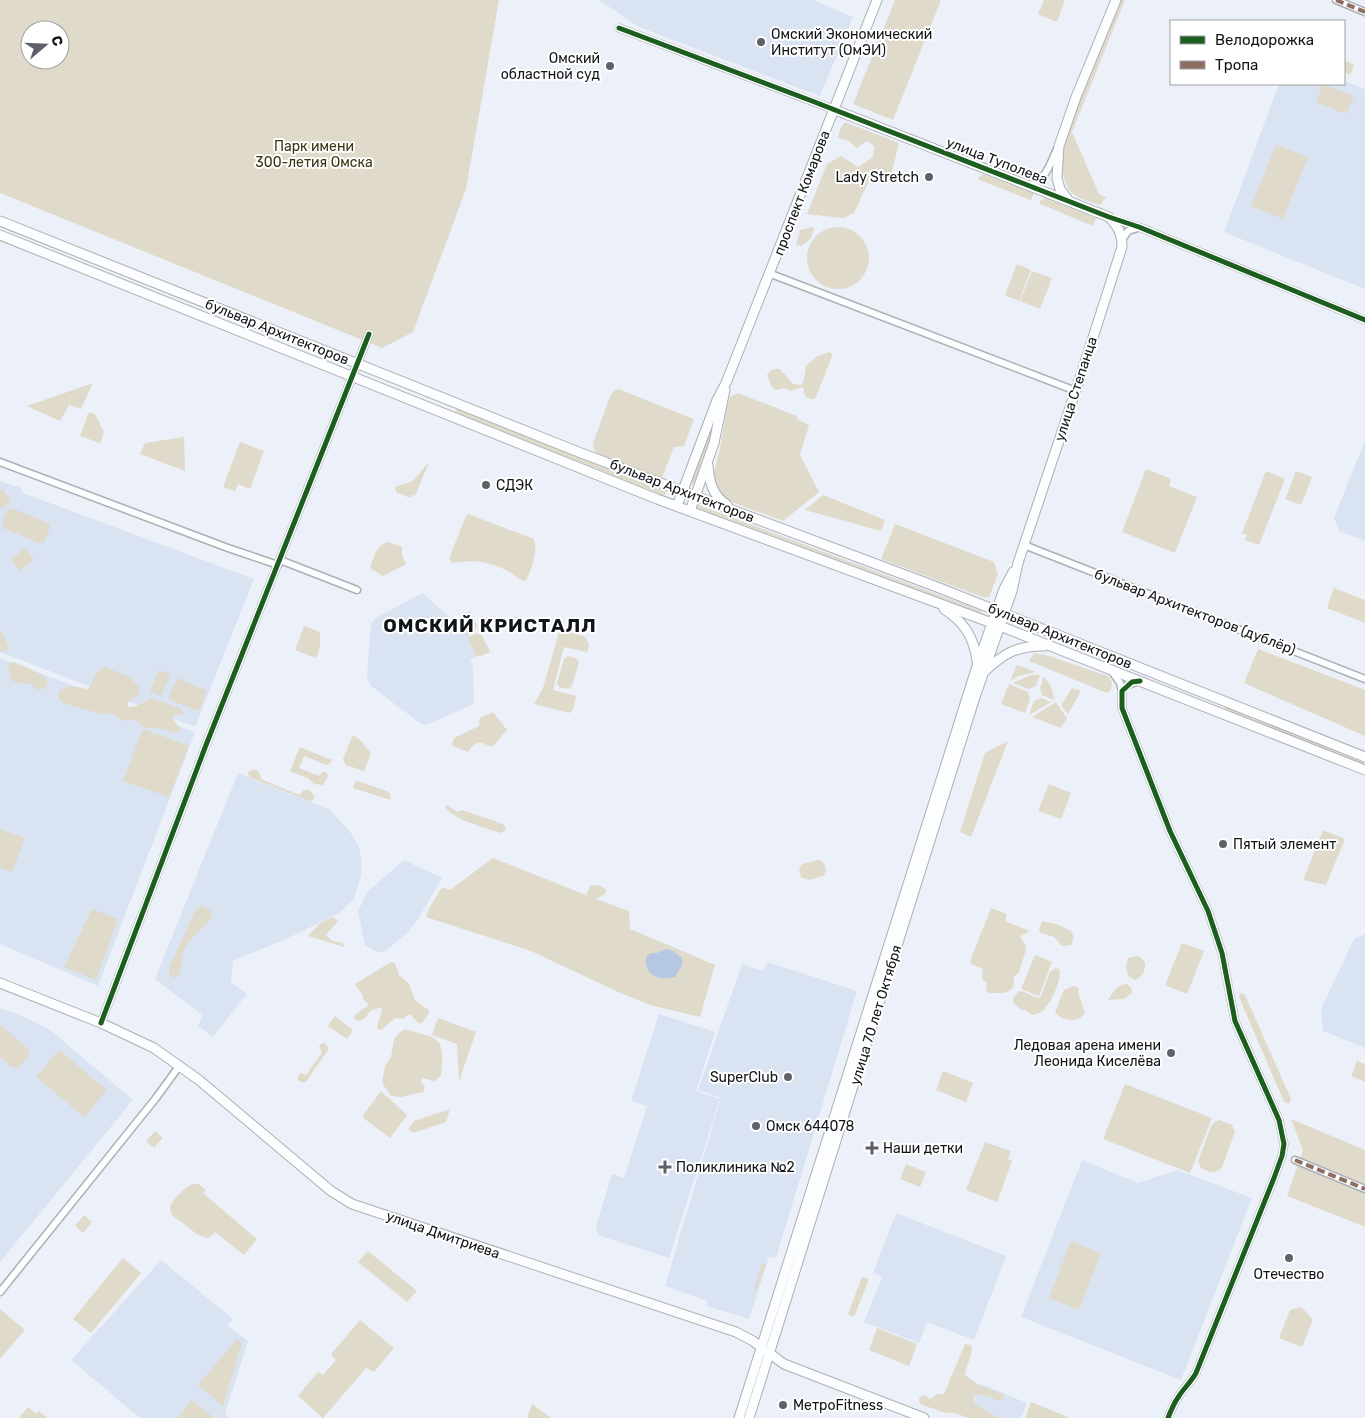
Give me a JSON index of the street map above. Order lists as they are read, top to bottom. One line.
{"streets":{"main road":["улица Туполева","проспект Комарова","бульвар Архитекторов","улица Степанца","улица 70 лет Октября","улица Дмитриева"],"street":["бульвар Архитекторов (дублёр)"]},"crossings":[["улица Туполева","проспект Комарова"],["проспект Комарова","бульвар Архитекторов"],["бульвар Архитекторов","улица Степанца"],["бульвар Архитекторов","улица 70 лет Октября"],["улица Степанца","бульвар Архитекторов (дублёр)"],["улица Степанца","улица 70 лет Октября"],["улица 70 лет Октября","улица Дмитриева"]],"districts":["ОМСКИЙ КРИСТАЛЛ"],"parks":["Парк имени 300-летия Омска"],"places":{"other":["Омский Экономический Институт (ОмЭИ)","Омский областной суд","Lady Stretch","СДЭК","Пятый элемент","Ледовая арена имени Леонида Киселёва","SuperClub","Омск 644078","Отечество","МетроFitness"],"health":["Наши детки","Поликлиника №2"]},"legend":["Велодорожка","Тропа"],"north":"right"}
